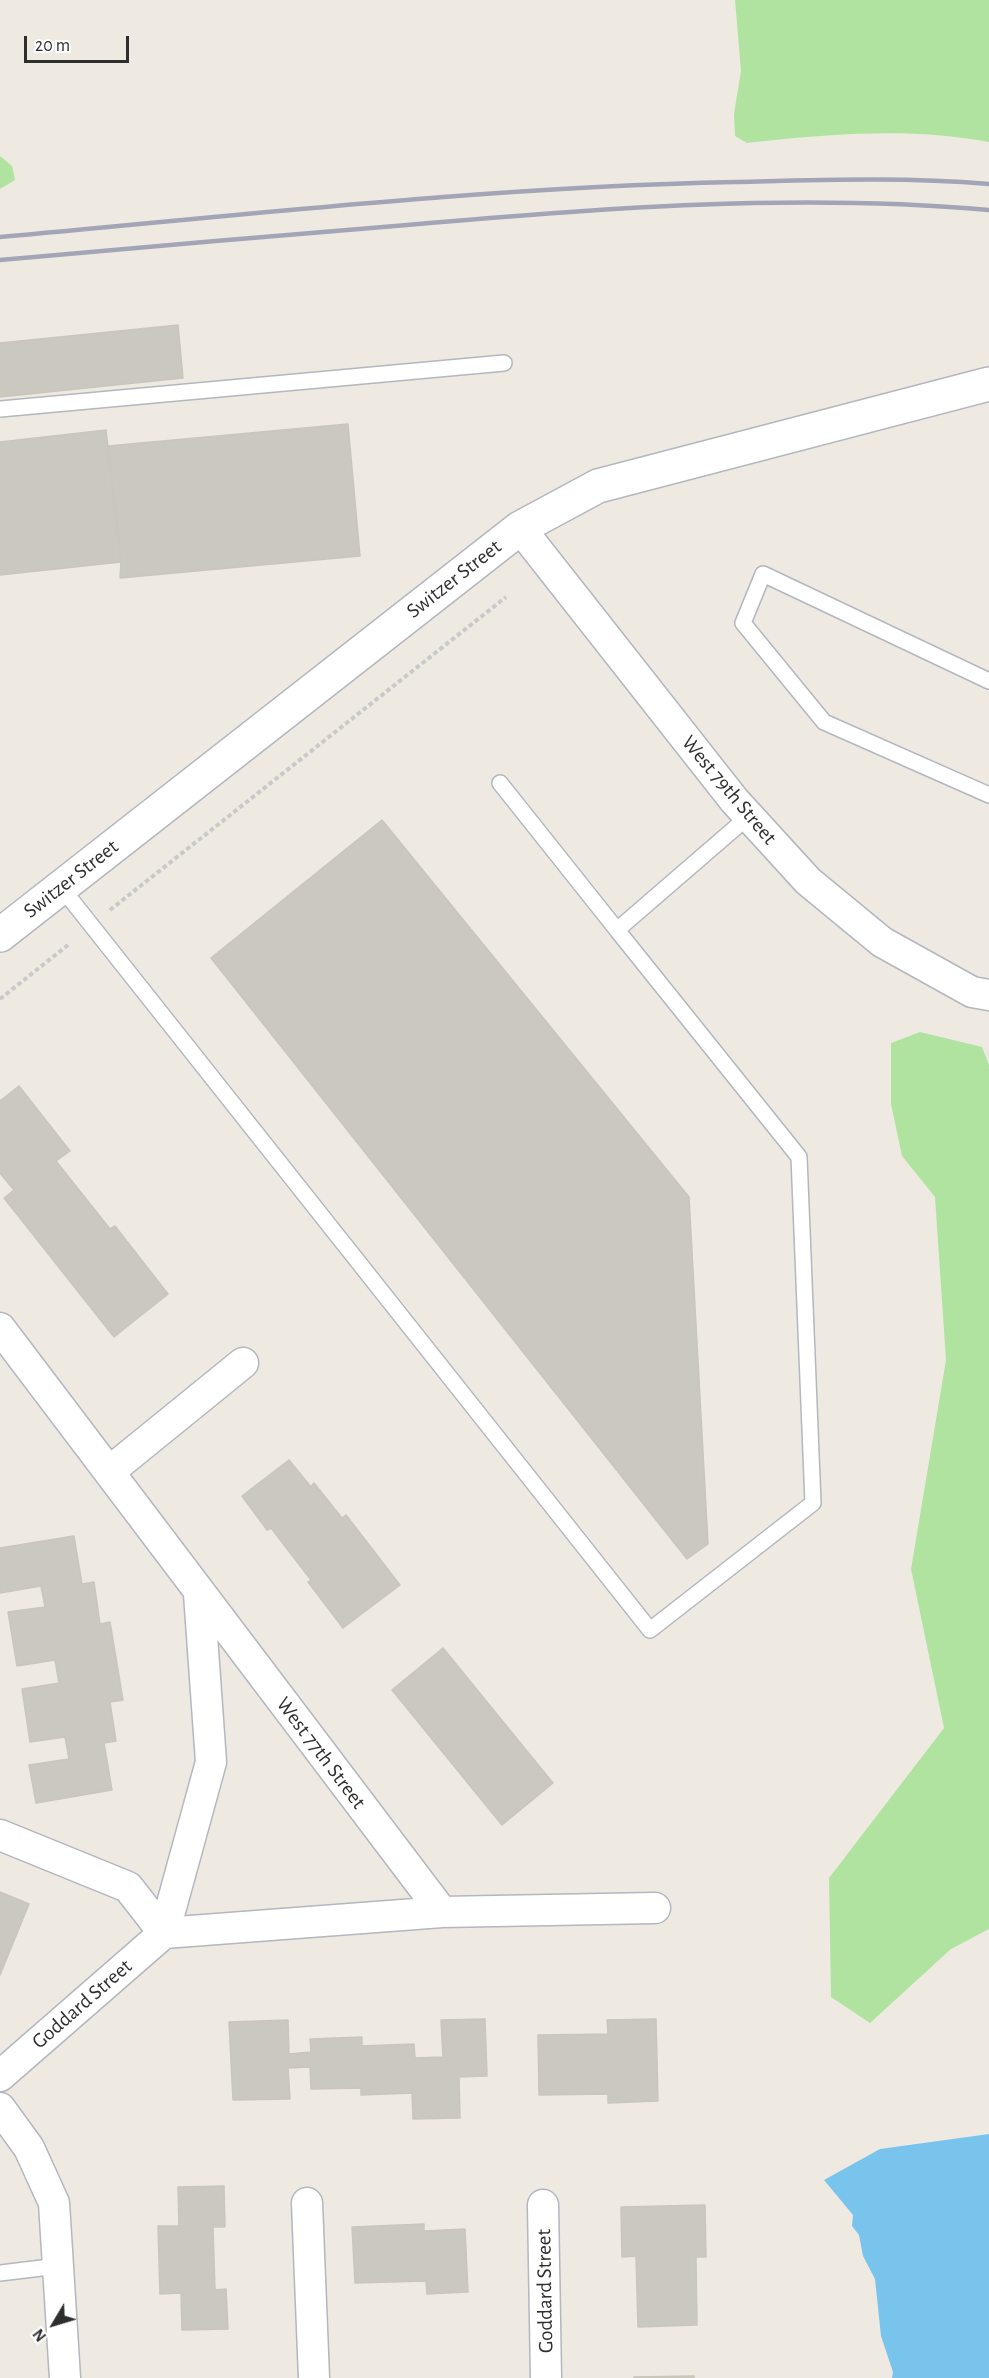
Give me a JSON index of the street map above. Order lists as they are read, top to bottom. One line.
{"streets":{"street":["Switzer Street","West 79th Street","West 77th Street","Goddard Street"]},"crossings":[["Switzer Street","West 79th Street"]],"scale_bar":"20 m","north":"bottom left"}
